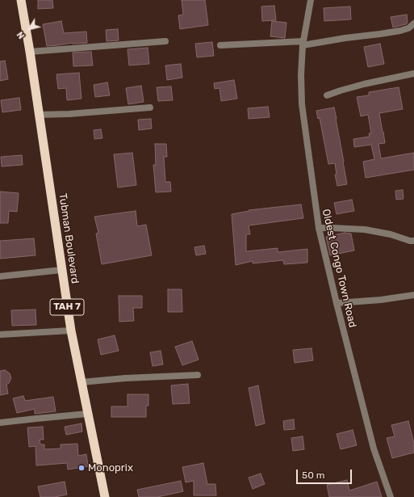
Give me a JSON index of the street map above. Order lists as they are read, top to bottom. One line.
{"streets":{"highway":["Tubman Boulevard","TAH 7"],"street":["Oldest Congo Town Road"]},"places":["Monoprix"],"scale_bar":"50 m","north":"bottom left"}
